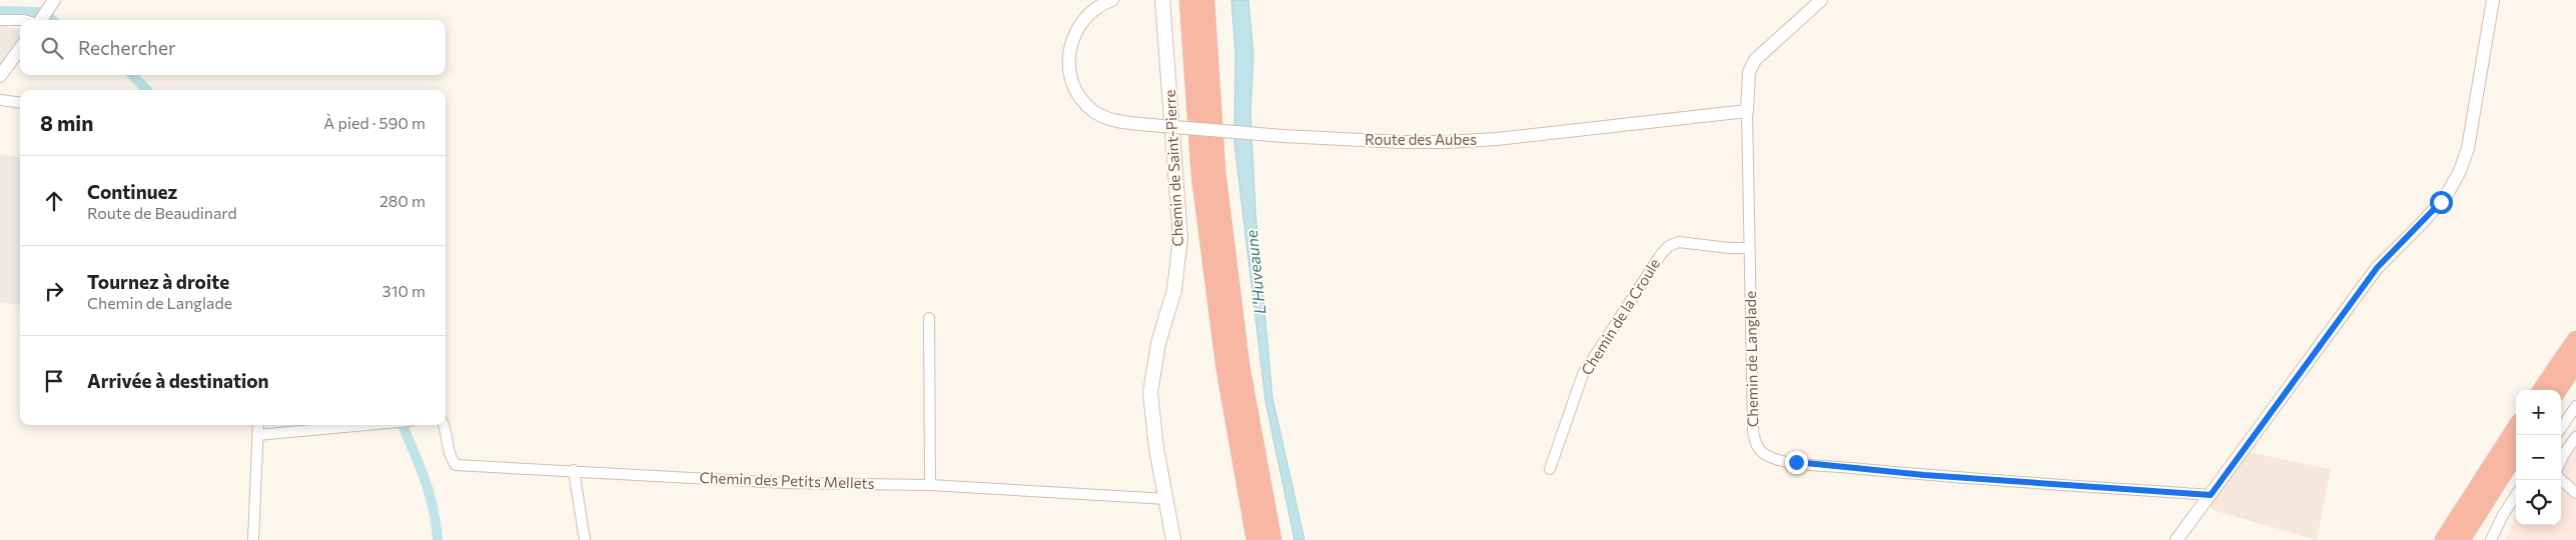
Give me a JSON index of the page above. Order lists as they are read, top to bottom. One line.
{"streets":{"main road":["Chemin de Saint-Pierre"],"street":["Route des Aubes","Chemin de la Croule","Chemin de Langlade","Chemin des Petits Mellets"]},"crossings":[["Route des Aubes","Chemin de Langlade"],["Chemin de Saint-Pierre","Chemin des Petits Mellets"],["Chemin de la Croule","Chemin de Langlade"]],"water":["L'Huveaune"],"page":{"search":"Rechercher","heading":["8 min","À pied · 590 m"],"list":[["Continuez","Route de Beaudinard","280 m"],["Tournez à droite","Chemin de Langlade","310 m"],"Arrivée à destination"],"map_buttons":["+","−"]}}
